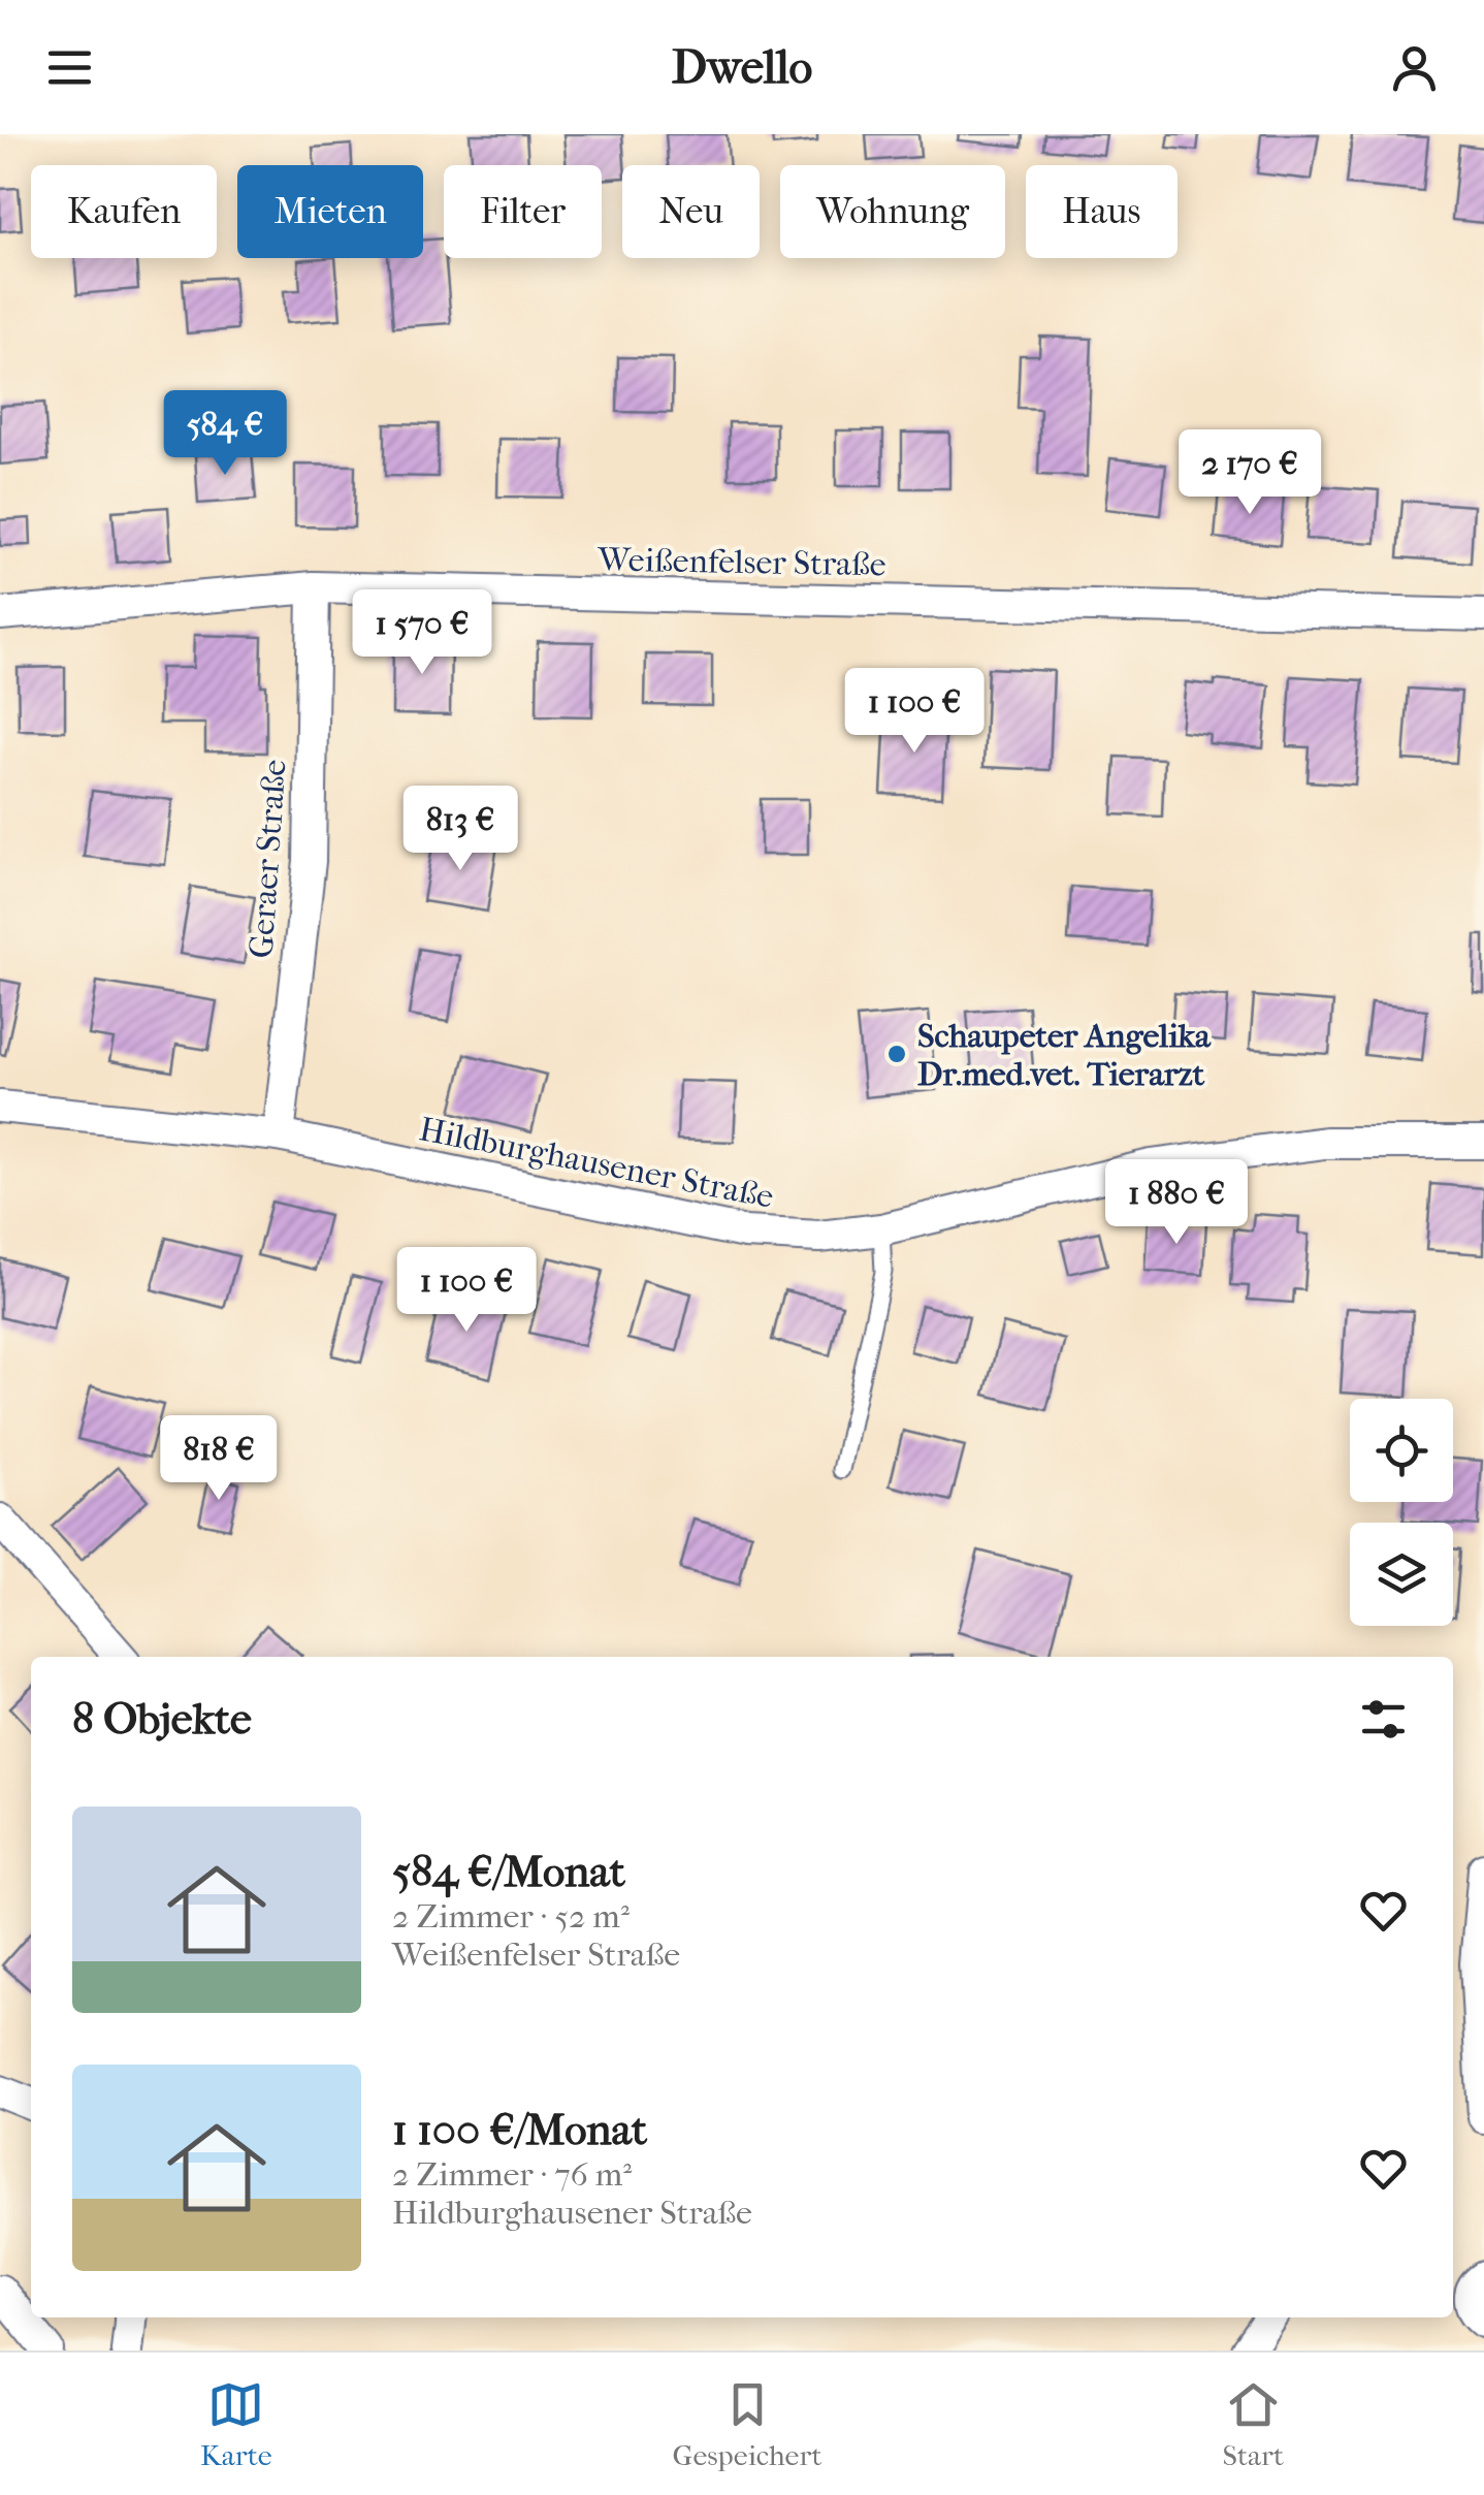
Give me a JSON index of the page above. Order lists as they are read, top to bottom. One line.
{"streets":{"street":["Weißenfelser Straße","Geraer Straße","Hildburghausener Straße"]},"crossings":[["Weißenfelser Straße","Geraer Straße"],["Geraer Straße","Hildburghausener Straße"]],"places":["Schaupeter Angelika Dr.med.vet. Tierarzt"],"page":{"header":"Dwello","chip":["Kaufen","Mieten","Filter","Neu","Wohnung","Haus"],"price":["584 €","2 170 €","1 570 €","1 100 €","813 €","1 880 €","1 100 €","818 €"],"heading":"8 Objekte","list":[{"name":"584 €/Monat","note":"2 Zimmer · 52 m² · Weißenfelser Straße"},{"name":"1 100 €/Monat","note":"2 Zimmer · 76 m² · Hildburghausener Straße"}],"tabs":["Karte","Gespeichert","Start"]}}
